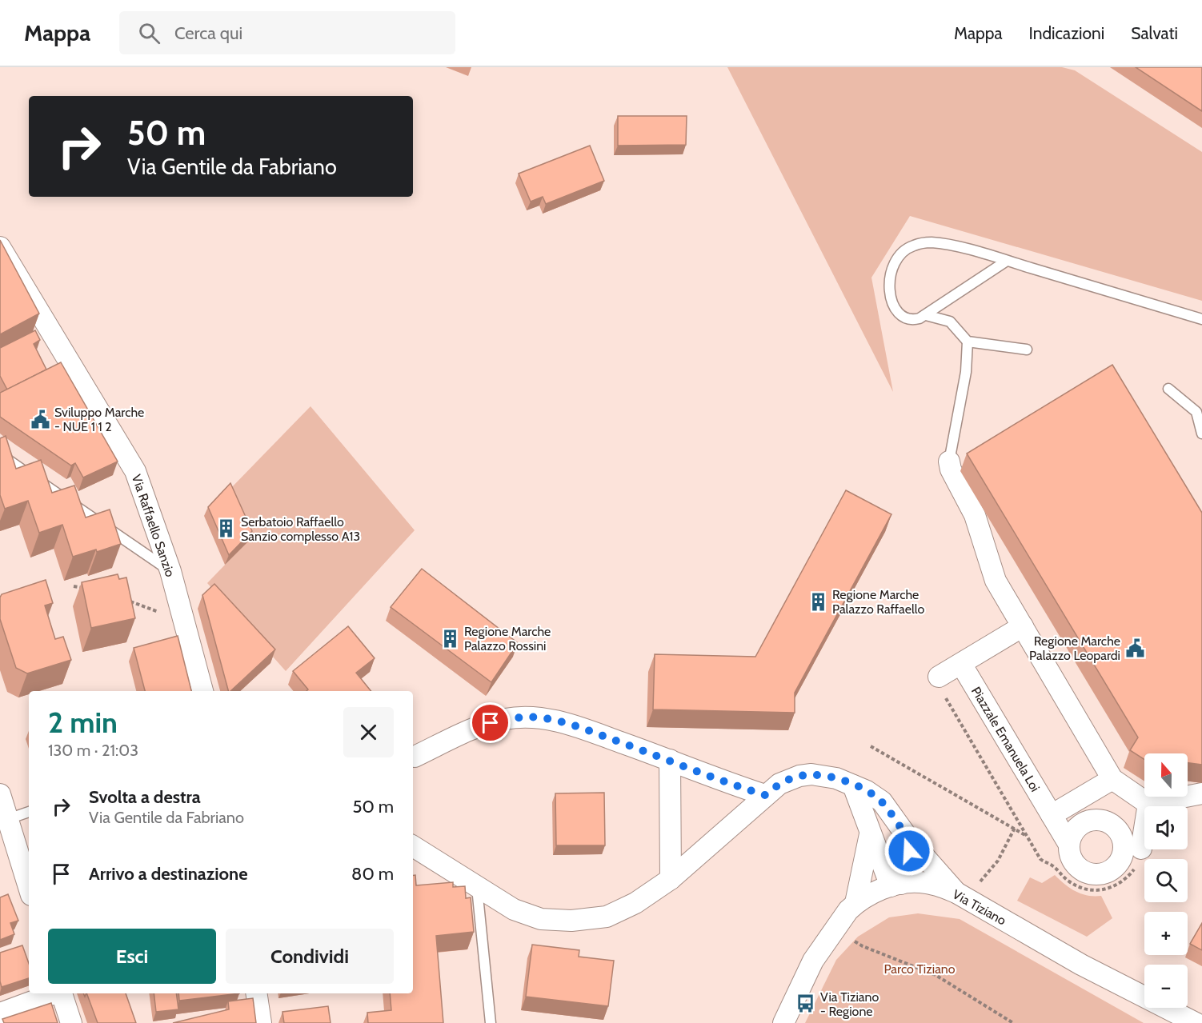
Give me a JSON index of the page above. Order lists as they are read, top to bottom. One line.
{"streets":{"street":["Via Raffaello Sanzio","Piazzale Emanuela Loi","Via Tiziano"]},"parks":["Parco Tiziano"],"places":{"public building":["Sviluppo Marche - NUE 1 1 2","Regione Marche Palazzo Leopardi"],"building":["Serbatoio Raffaello Sanzio complesso A13","Regione Marche Palazzo Raffaello","Regione Marche Palazzo Rossini"],"bus stop":["Via Tiziano - Regione"]},"north":"top","page":{"header":"Mappa","search":"Cerca qui","nav":["Mappa","Indicazioni","Salvati"],"turn":["50 m","Via Gentile da Fabriano"],"heading":["2 min","130 m · 21:03"],"map_buttons":["+","−"],"list":[{"name":"Svolta a destra","note":"Via Gentile da Fabriano","value":"50 m"},{"name":"Arrivo a destinazione","value":"80 m"}],"buttons":["Esci","Condividi"]}}
